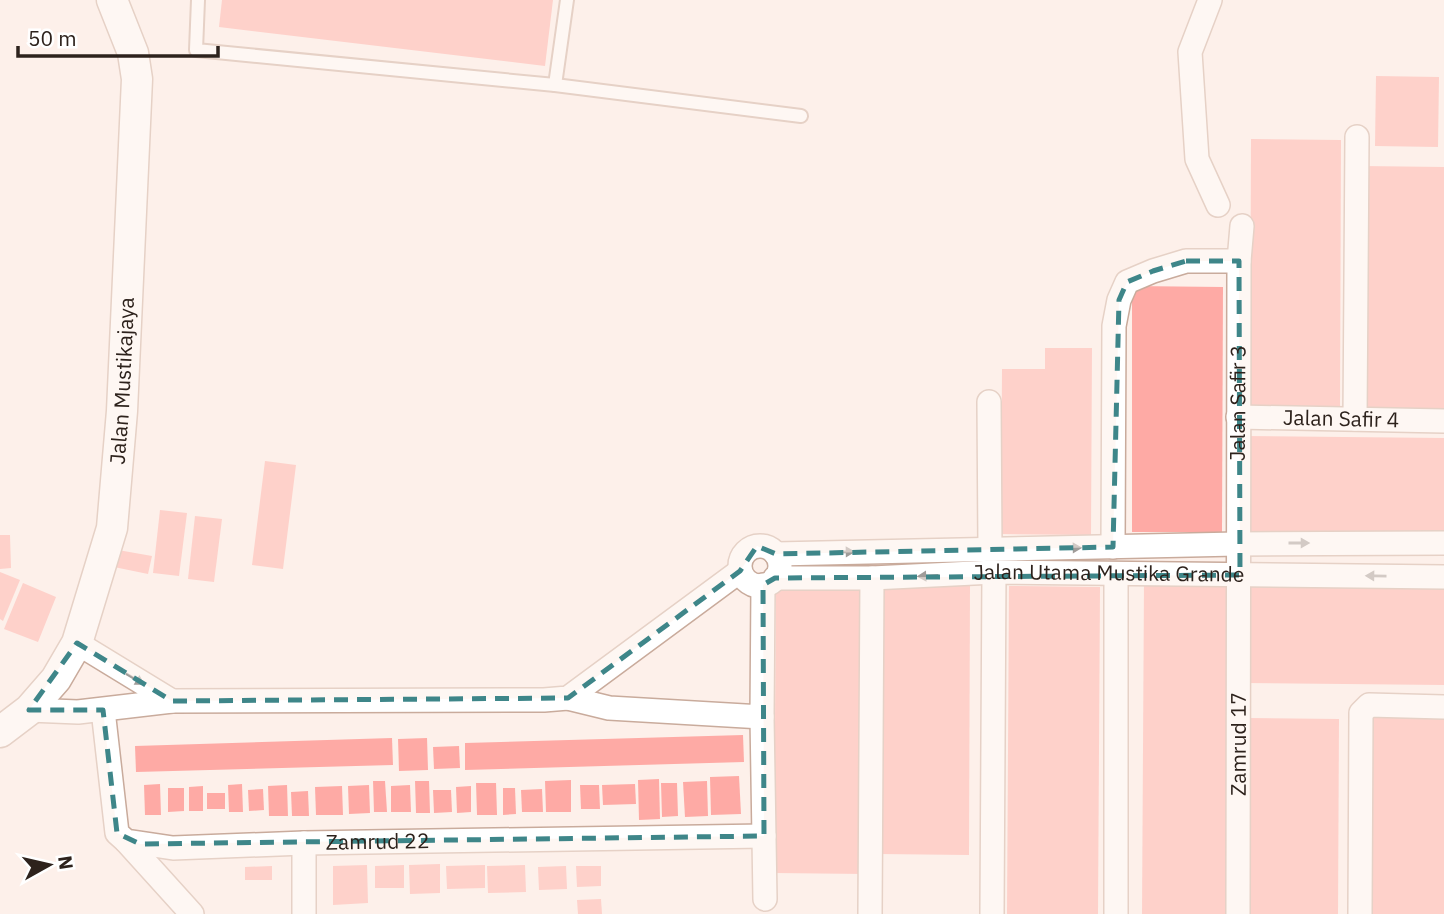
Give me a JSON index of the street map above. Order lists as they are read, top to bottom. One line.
{"streets":{"street":["Jalan Mustikajaya","Jalan Safir 3","Jalan Safir 4","Jalan Utama Mustika Grande","Zamrud 17","Zamrud 22"]},"crossings":[["Jalan Safir 3","Jalan Safir 4"],["Jalan Safir 3","Jalan Utama Mustika Grande"],["Jalan Safir 3","Zamrud 17"],["Jalan Utama Mustika Grande","Zamrud 17"]],"scale_bar":"50 m","north":"right"}
